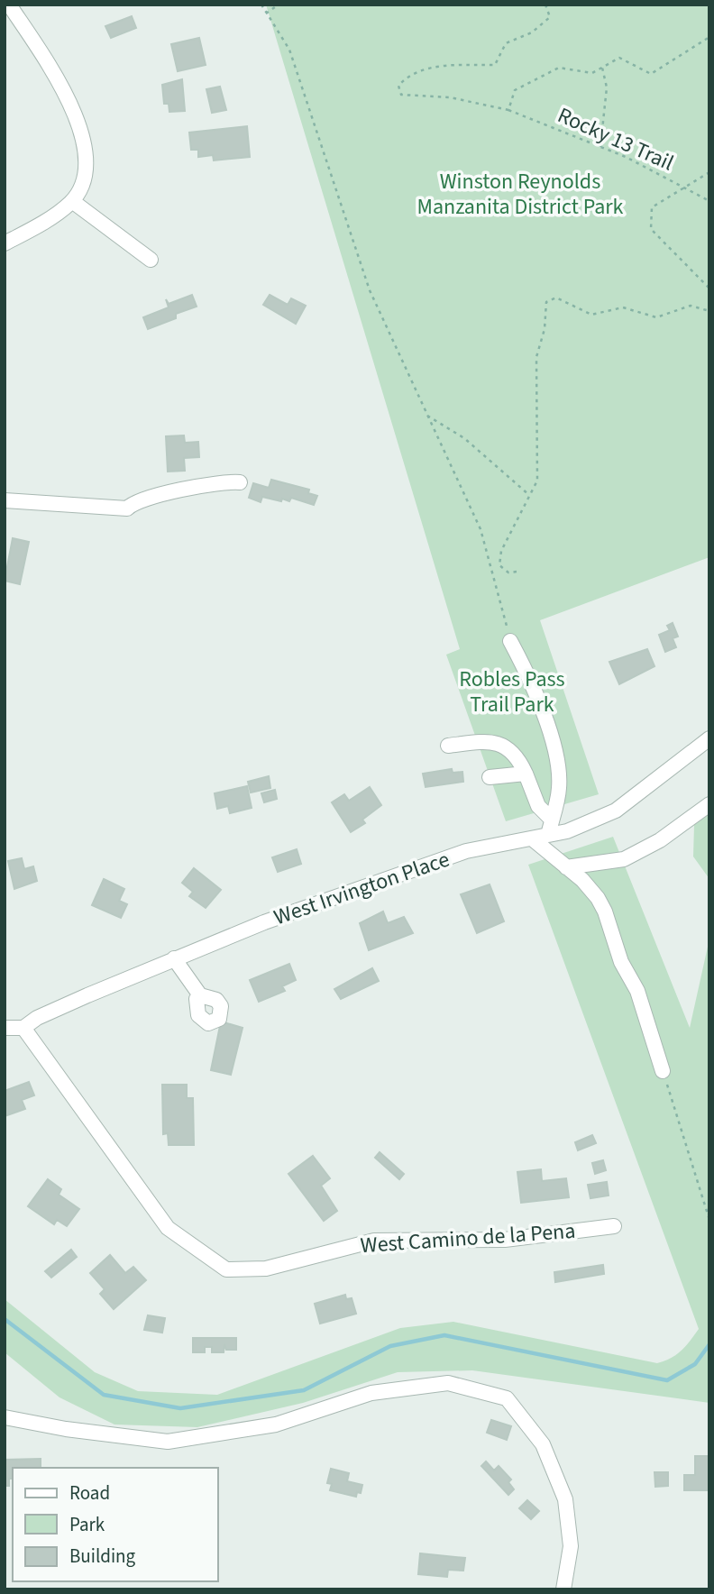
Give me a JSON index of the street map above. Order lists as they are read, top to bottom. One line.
{"streets":{"street":["West Irvington Place","West Camino de la Pena"],"path":["Rocky 13 Trail"]},"crossings":[["West Irvington Place","West Camino de la Pena"]],"parks":["Winston Reynolds Manzanita District Park","Robles Pass Trail Park"],"legend":["Road","Park","Building"]}
